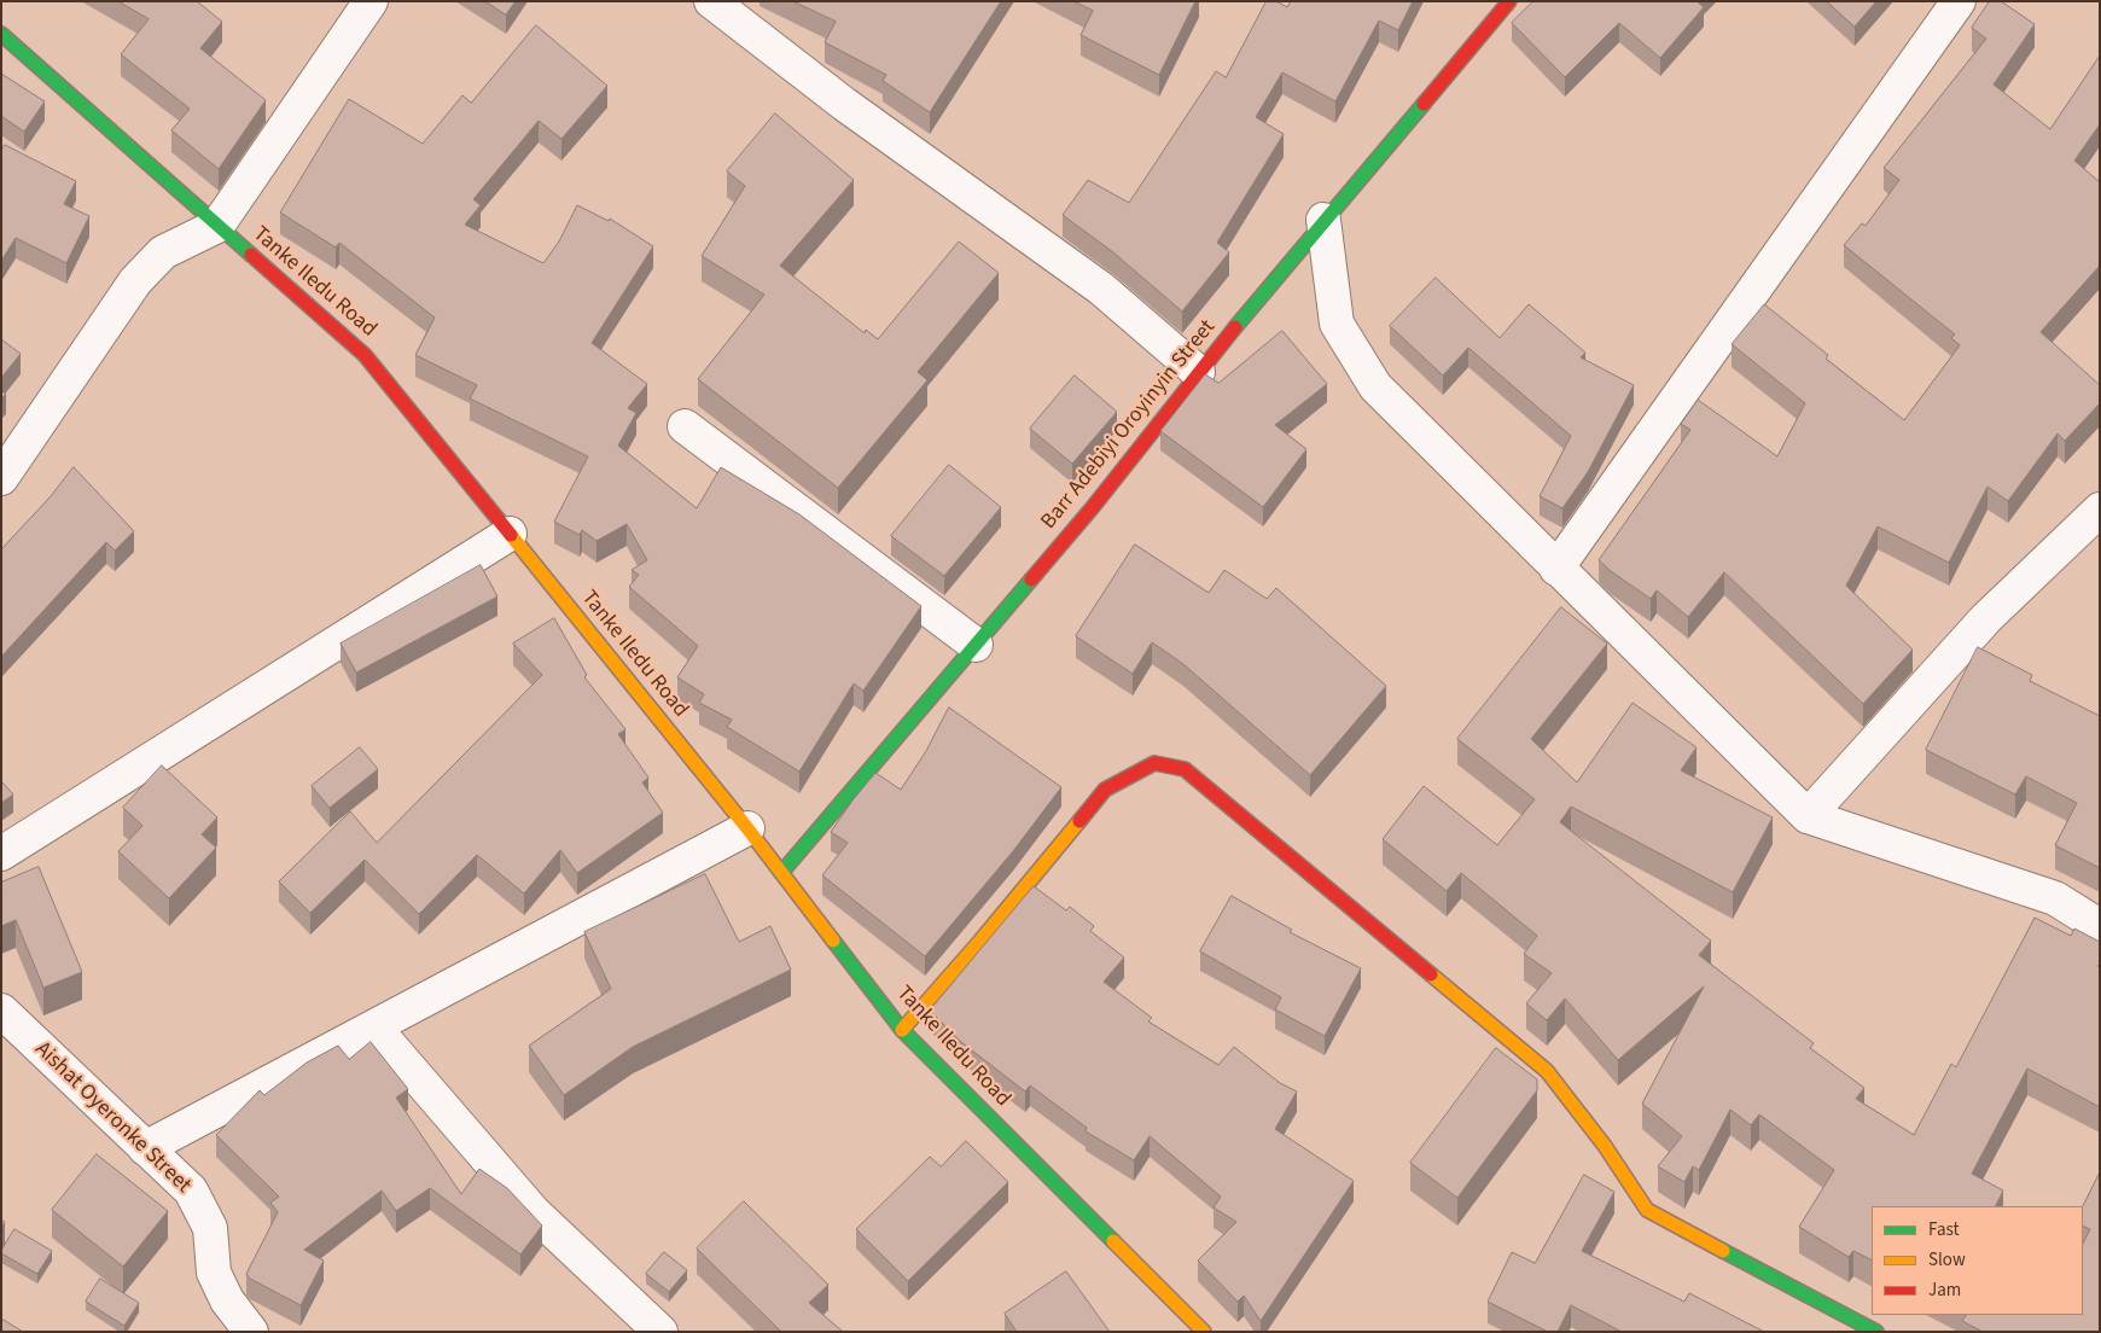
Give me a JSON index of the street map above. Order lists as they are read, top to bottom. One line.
{"streets":{"street":["Tanke Iledu Road","Barr Adebiyi Oroyinyin Street","Aishat Oyeronke Street"]},"crossings":[["Tanke Iledu Road","Barr Adebiyi Oroyinyin Street"]],"legend":["Fast","Slow","Jam"]}
